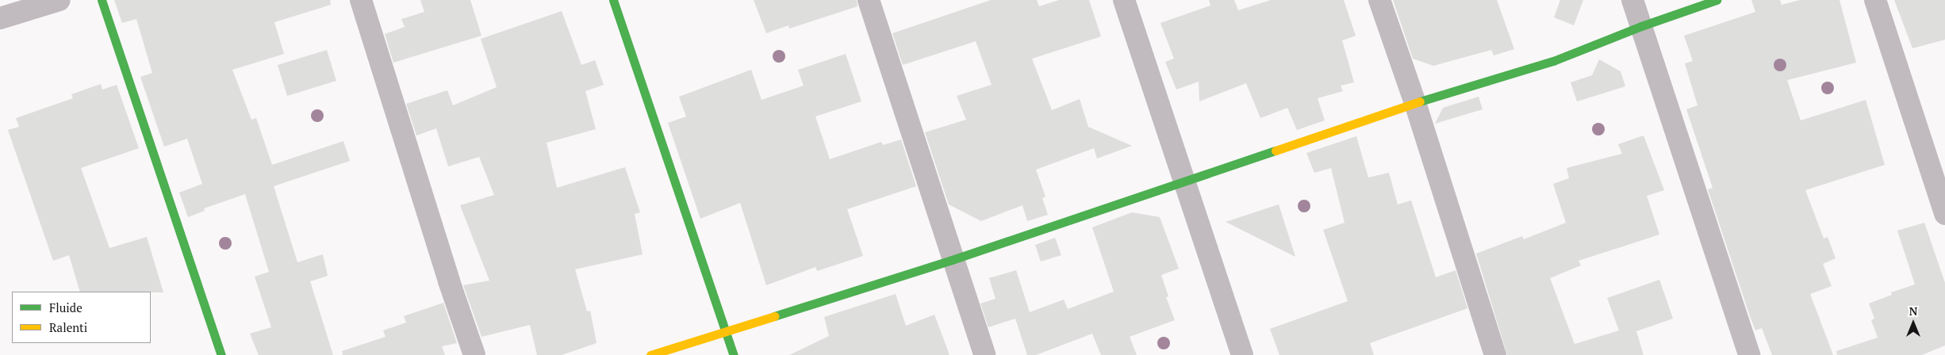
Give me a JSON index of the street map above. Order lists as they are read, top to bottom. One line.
{"legend":["Fluide","Ralenti"],"north":"top"}
